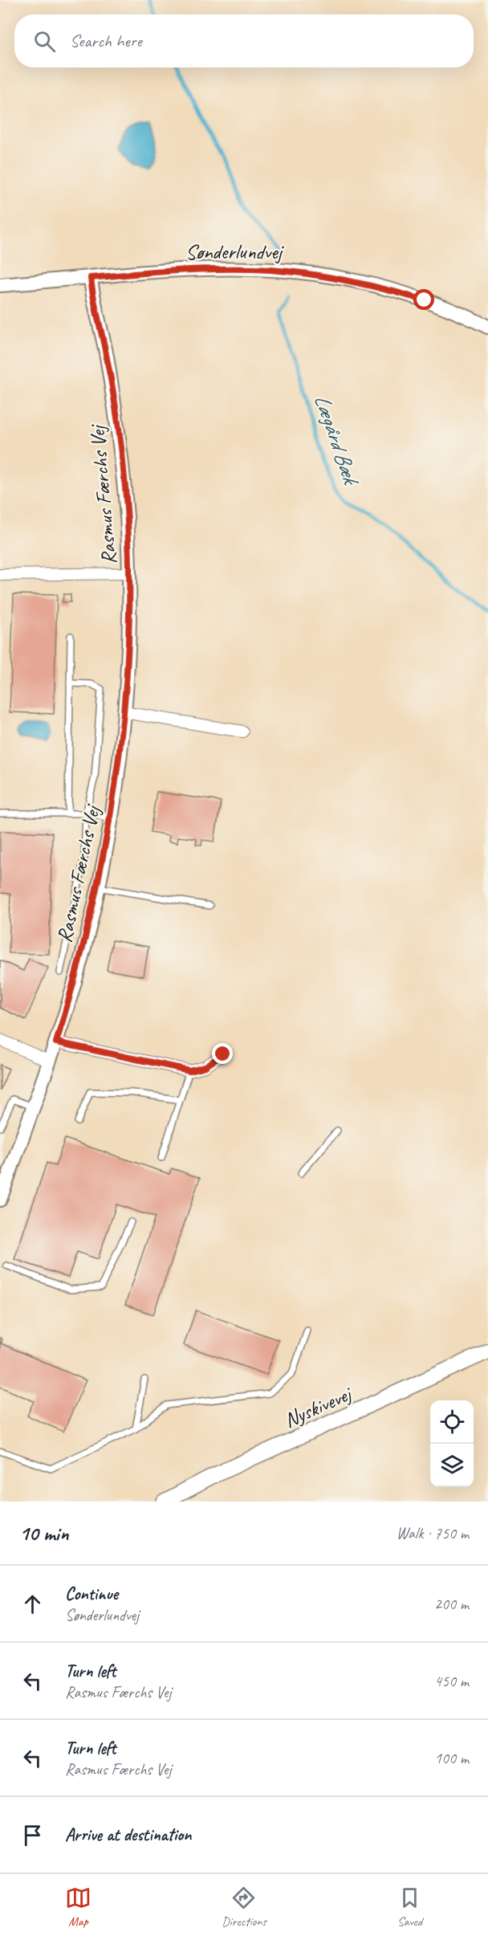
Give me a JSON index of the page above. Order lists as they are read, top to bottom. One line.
{"streets":{"main road":["Nyskivevej"],"street":["Sønderlundvej","Rasmus Færchs Vej"]},"crossings":[["Sønderlundvej","Rasmus Færchs Vej"]],"water":["Lægård Bæk"],"page":{"search":"Search here","heading":["10 min","Walk · 750 m"],"list":[["Continue","Sønderlundvej","200 m"],["Turn left","Rasmus Færchs Vej","450 m"],["Turn left","Rasmus Færchs Vej","100 m"],"Arrive at destination"],"nav":["Map","Directions","Saved"]}}
